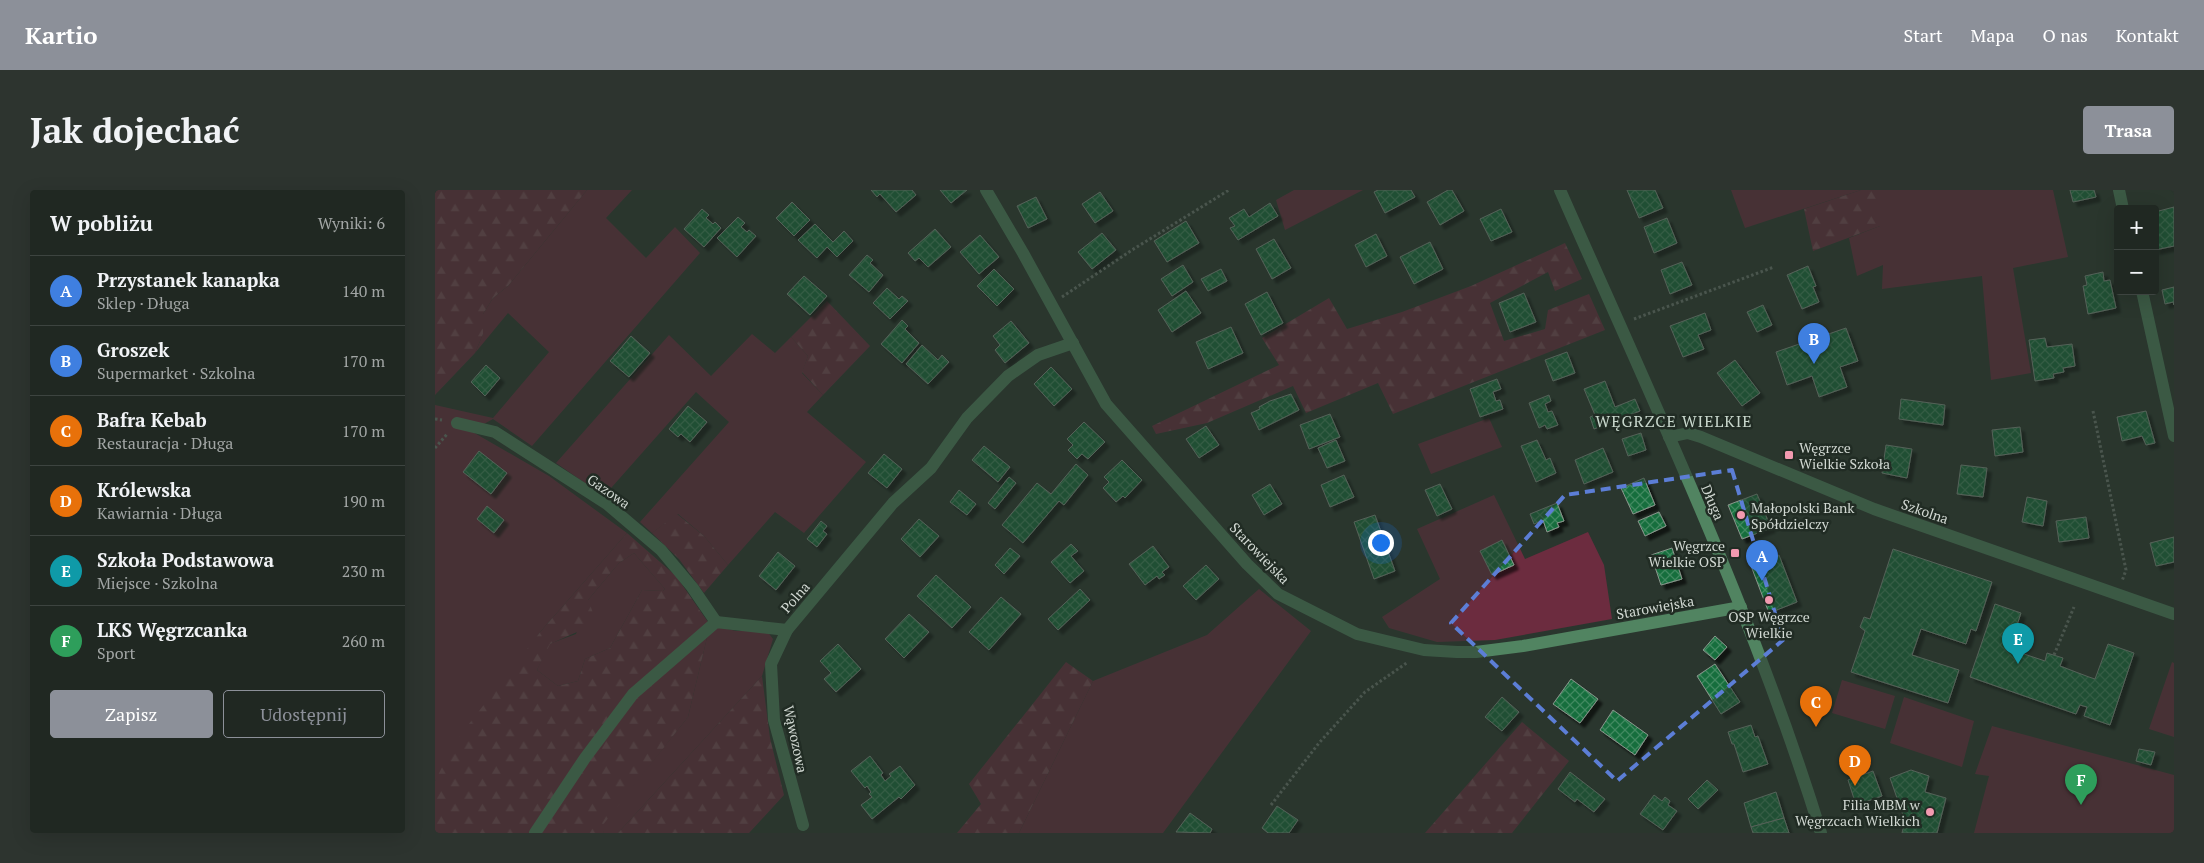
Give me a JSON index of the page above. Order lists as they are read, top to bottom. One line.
{"streets":{"street":["Gazowa","Długa","Szkolna","Starowiejska","Polna","Wąwozowa"]},"crossings":[["Gazowa","Polna"],["Długa","Szkolna"],["Długa","Starowiejska"],["Starowiejska","Polna"],["Polna","Wąwozowa"]],"districts":["WĘGRZCE WIELKIE"],"places":{"transit":["Węgrzce Wielkie Szkoła","Węgrzce Wielkie OSP"],"other":["Małopolski Bank Spółdzielczy","OSP Węgrzce Wielkie","Filia MBM w Węgrzcach Wielkich"]},"page":{"header":"Kartio","nav":["Start","Mapa","O nas","Kontakt"],"buttons":["Trasa",["Zapisz","Udostępnij"]],"title":"Jak dojechać","heading":["W pobliżu","Wyniki: 6"],"map_buttons":["+","−"],"list":[{"mark":"A","name":"Przystanek kanapka","note":"Sklep · Długa","value":"140 m"},{"mark":"B","name":"Groszek","note":"Supermarket · Szkolna","value":"170 m"},{"mark":"C","name":"Bafra Kebab","note":"Restauracja · Długa","value":"170 m"},{"mark":"D","name":"Królewska","note":"Kawiarnia · Długa","value":"190 m"},{"mark":"E","name":"Szkoła Podstawowa","note":"Miejsce · Szkolna","value":"230 m"},{"mark":"F","name":"LKS Węgrzcanka","note":"Sport","value":"260 m"}],"pins":["B","A","E","C","D","F"]}}
